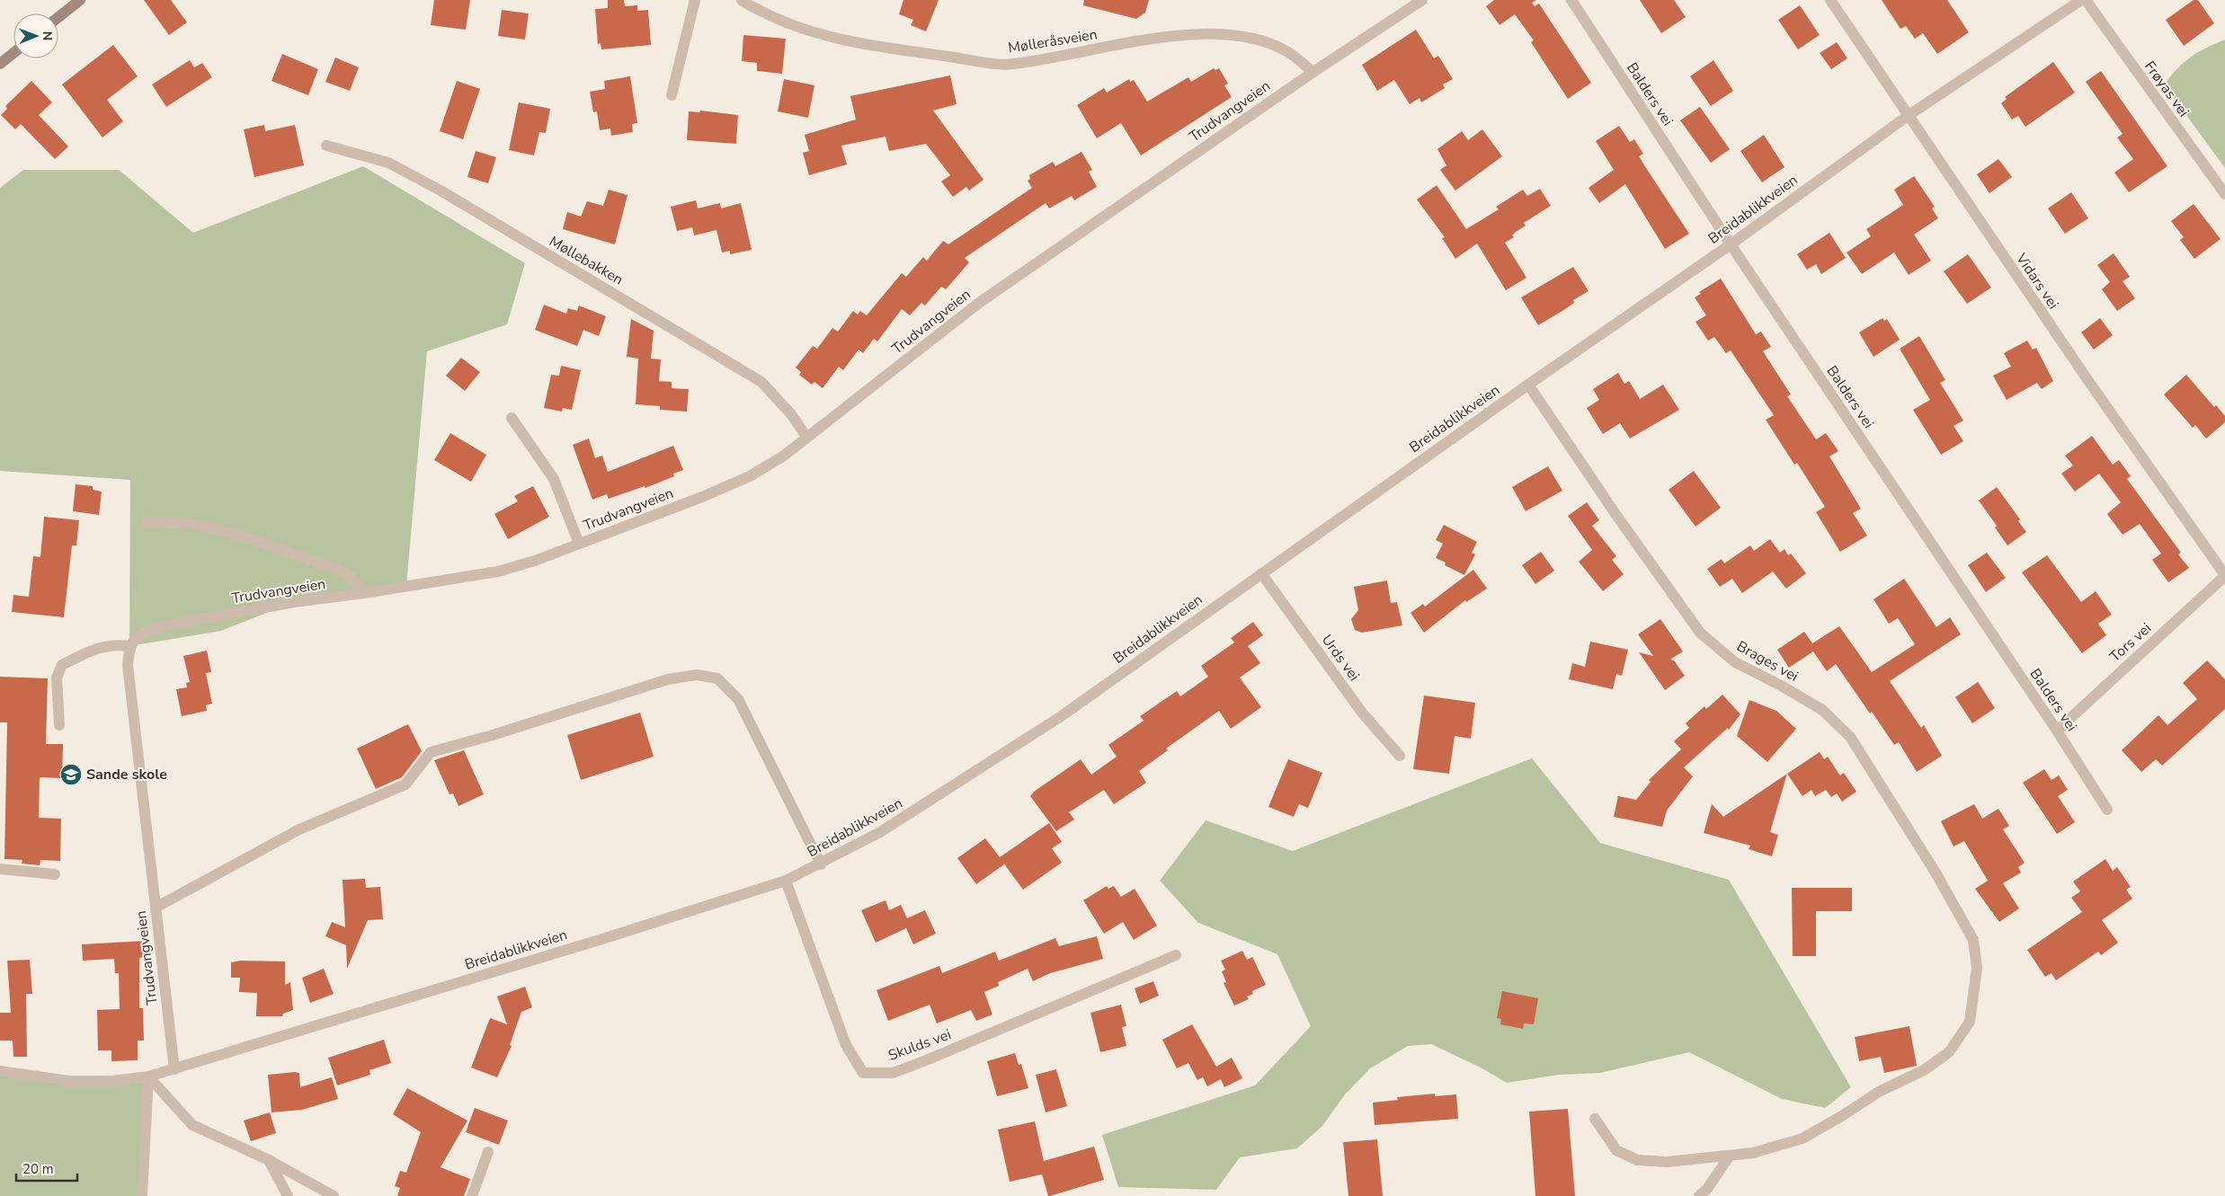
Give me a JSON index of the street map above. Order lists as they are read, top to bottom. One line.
{"streets":{"street":["Mølleråsveien","Frøyas vei","Balders vei","Trudvangveien","Breidablikkveien","Møllebakken","Vidars vei","Tors vei","Urds vei","Brages vei","Skulds vei"]},"crossings":[["Mølleråsveien","Trudvangveien"],["Balders vei","Breidablikkveien"],["Balders vei","Tors vei"],["Trudvangveien","Breidablikkveien"],["Trudvangveien","Møllebakken"],["Breidablikkveien","Vidars vei"],["Breidablikkveien","Urds vei"],["Breidablikkveien","Brages vei"],["Breidablikkveien","Skulds vei"],["Vidars vei","Tors vei"]],"places":{"school or university":["Sande skole"]},"scale_bar":"20 m","north":"right"}
